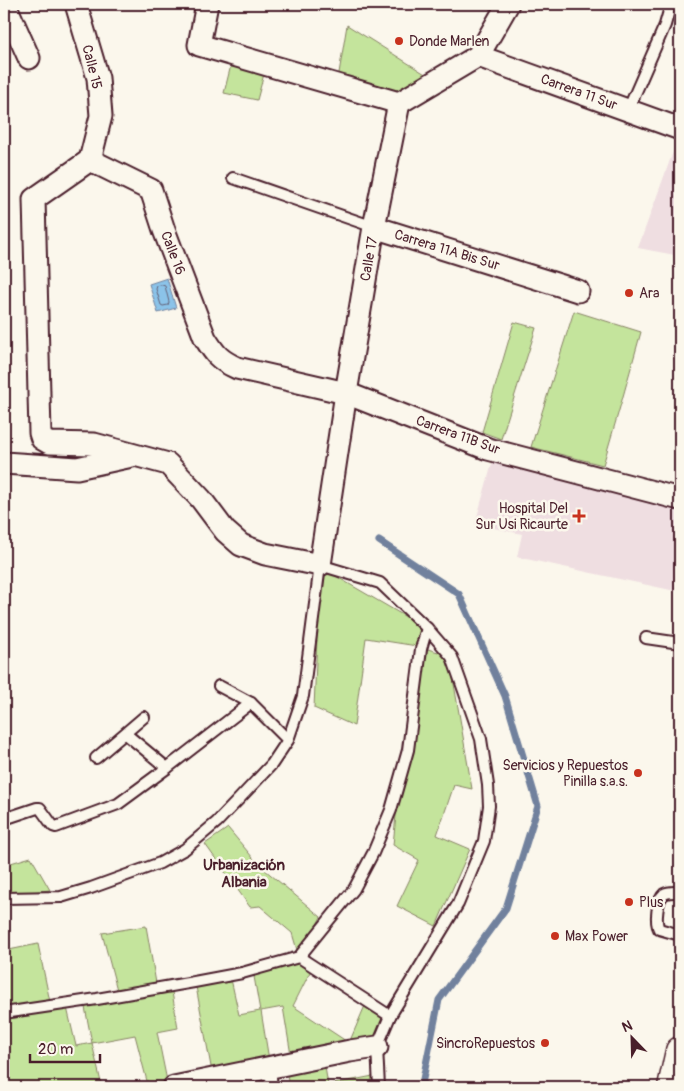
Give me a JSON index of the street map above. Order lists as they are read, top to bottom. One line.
{"streets":{"street":["Calle 15","Carrera 11 Sur","Carrera 11A Bis Sur","Calle 16","Calle 17","Carrera 11B Sur"]},"crossings":[["Calle 15","Calle 16"],["Carrera 11A Bis Sur","Calle 17"],["Calle 16","Carrera 11B Sur"],["Calle 17","Carrera 11B Sur"]],"districts":["Urbanización Albania"],"places":{"other":["Donde Marlen","Ara","Servicios y Repuestos Pinilla s.a.s.","Plus","Max Power","SincroRepuestos"],"health":["Hospital Del Sur Usi Ricaurte"]},"scale_bar":"20 m","north":"top left"}
